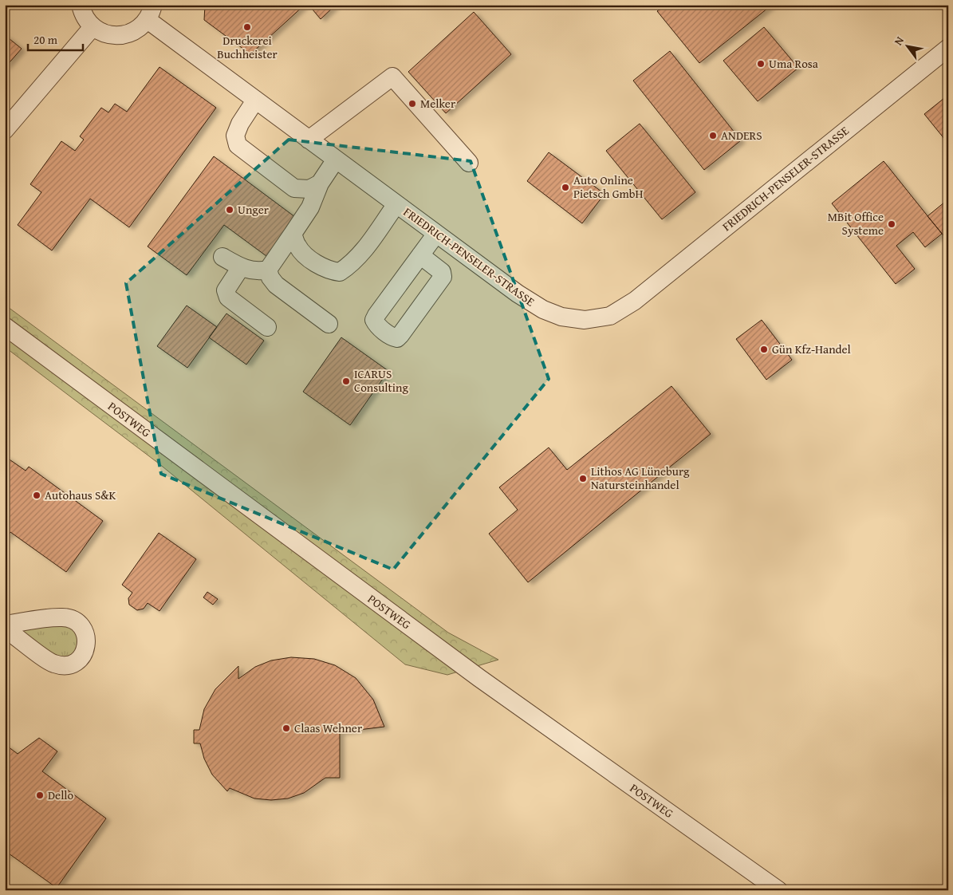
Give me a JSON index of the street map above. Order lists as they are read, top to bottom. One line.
{"streets":{"street":["FRIEDRICH-PENSELER-STRASSE","POSTWEG"]},"places":["Druckerei Buchheister","Uma Rosa","Melker","ANDERS","Auto Online Pietsch GmbH","Unger","MBit Office Systeme","Gün Kfz-Handel","ICARUS Consulting","Lithos AG Lüneburg Natursteinhandel","Autohaus S&K","Claas Wehner","Dello"],"scale_bar":"20 m","north":"top left"}
